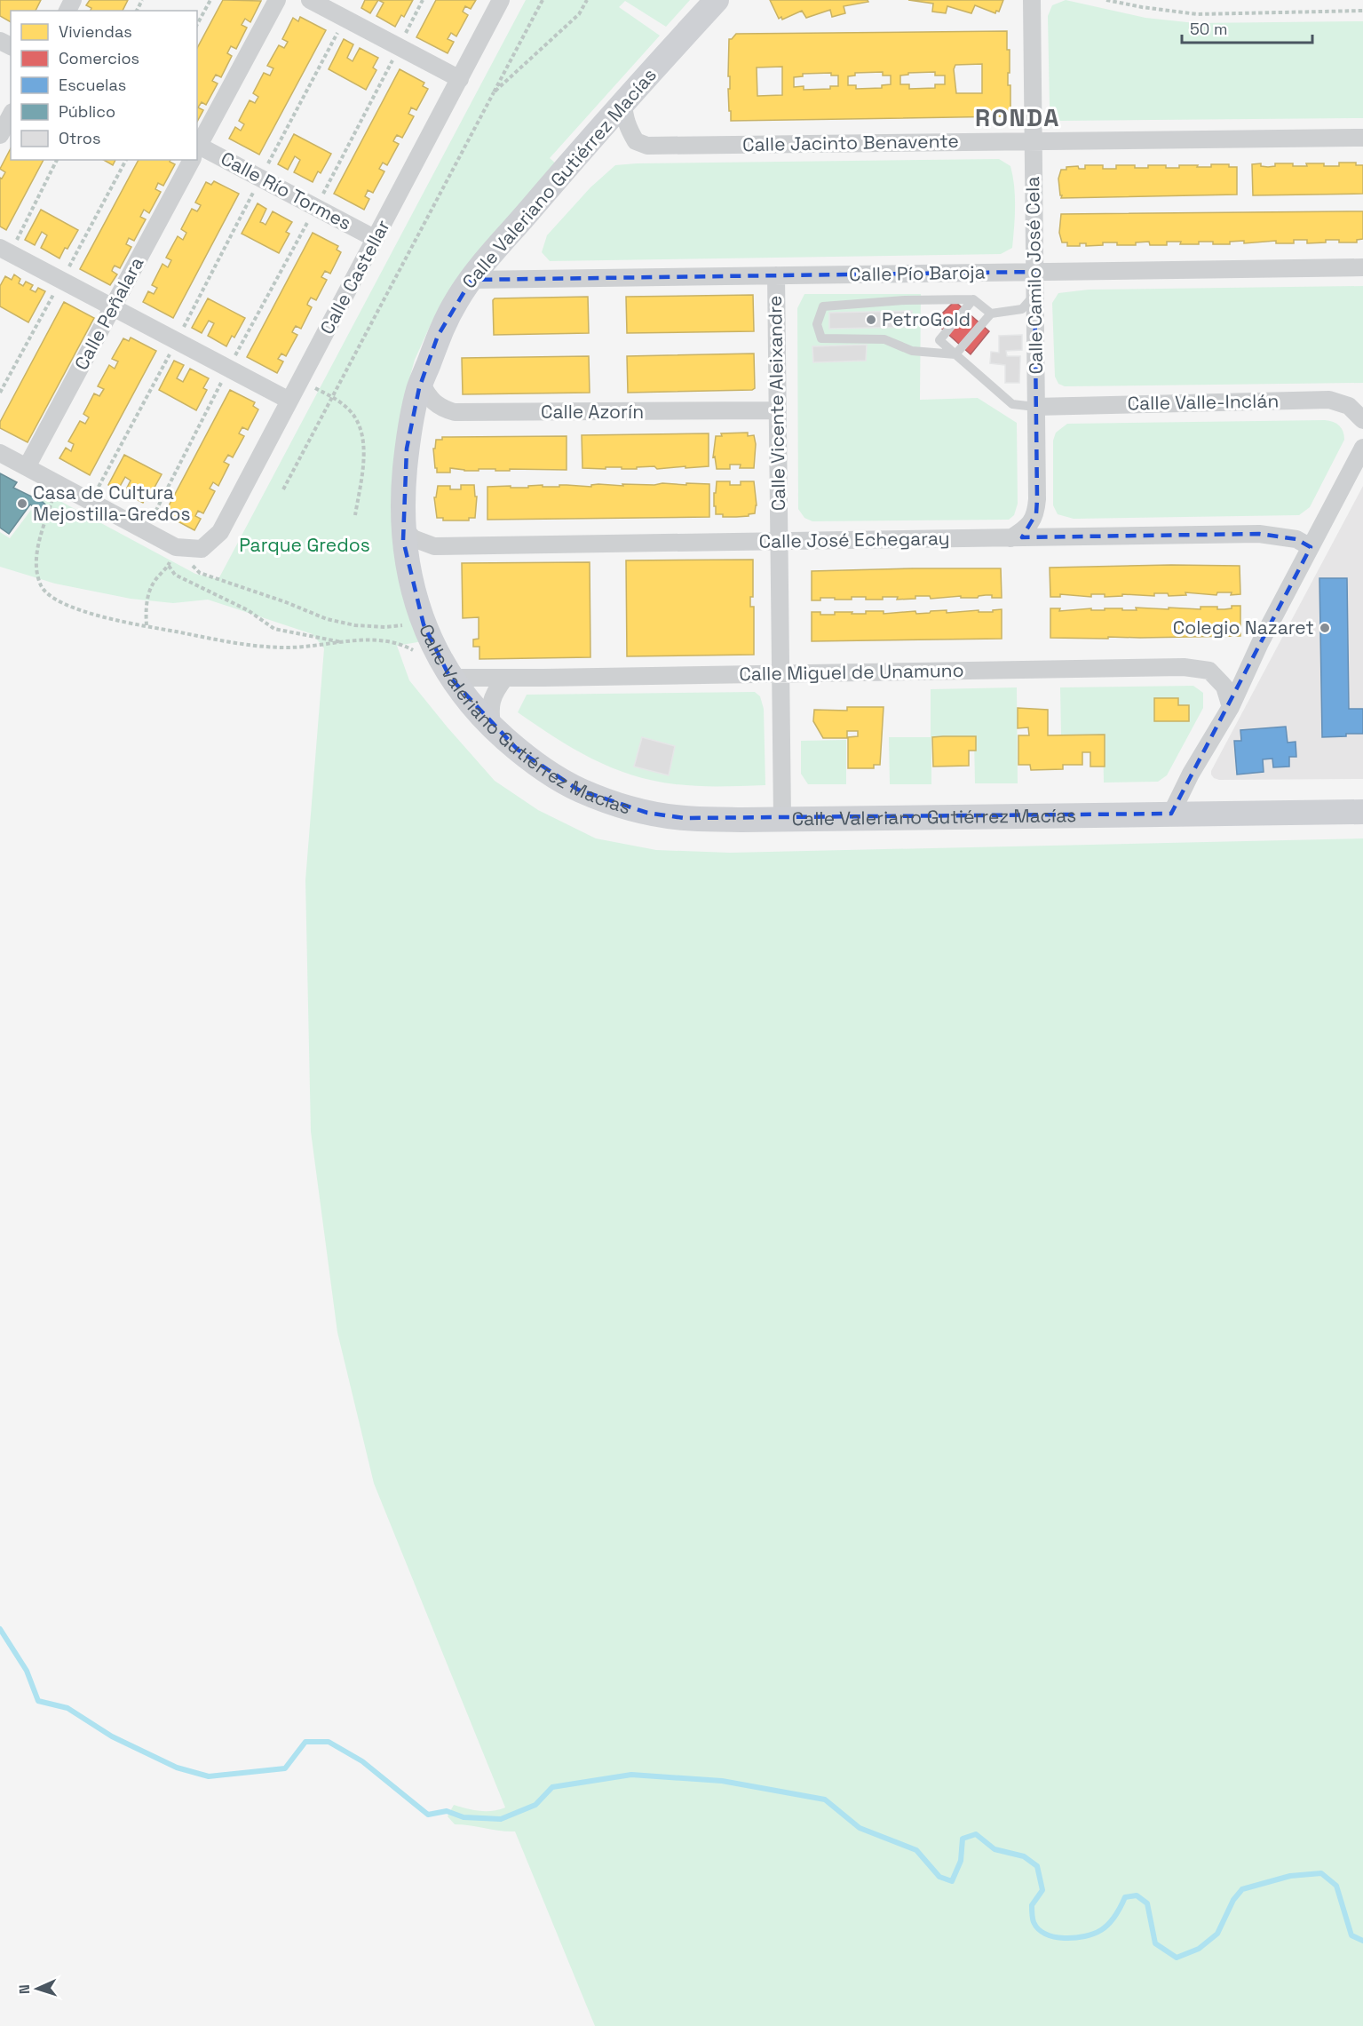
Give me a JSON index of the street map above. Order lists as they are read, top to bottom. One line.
{"streets":{"main road":["Calle Valeriano Gutiérrez Macías"],"street":["Calle Jacinto Benavente","Calle Río Tormes","Calle Pío Baroja","Calle Camilo José Cela","Calle Castellar","Calle Peñalara","Calle Valle-Inclán","Calle Vicente Aleixandre","Calle Azorín","Calle José Echegaray","Calle Miguel de Unamuno"]},"crossings":[["Calle Jacinto Benavente","Calle Valeriano Gutiérrez Macías"],["Calle Jacinto Benavente","Calle Camilo José Cela"],["Calle Valeriano Gutiérrez Macías","Calle Pío Baroja"],["Calle Valeriano Gutiérrez Macías","Calle Vicente Aleixandre"],["Calle Valeriano Gutiérrez Macías","Calle Azorín"],["Calle Valeriano Gutiérrez Macías","Calle José Echegaray"],["Calle Valeriano Gutiérrez Macías","Calle Miguel de Unamuno"],["Calle Río Tormes","Calle Castellar"],["Calle Pío Baroja","Calle Camilo José Cela"],["Calle Pío Baroja","Calle Vicente Aleixandre"],["Calle Camilo José Cela","Calle Valle-Inclán"],["Calle Camilo José Cela","Calle José Echegaray"],["Calle Vicente Aleixandre","Calle Azorín"],["Calle Vicente Aleixandre","Calle José Echegaray"],["Calle Vicente Aleixandre","Calle Miguel de Unamuno"]],"districts":["RONDA"],"parks":["Parque Gredos"],"places":["PetroGold","Casa de Cultura Mejostilla-Gredos","Colegio Nazaret"],"legend":["Viviendas","Comercios","Escuelas","Público","Otros"],"scale_bar":"50 m","north":"left"}
